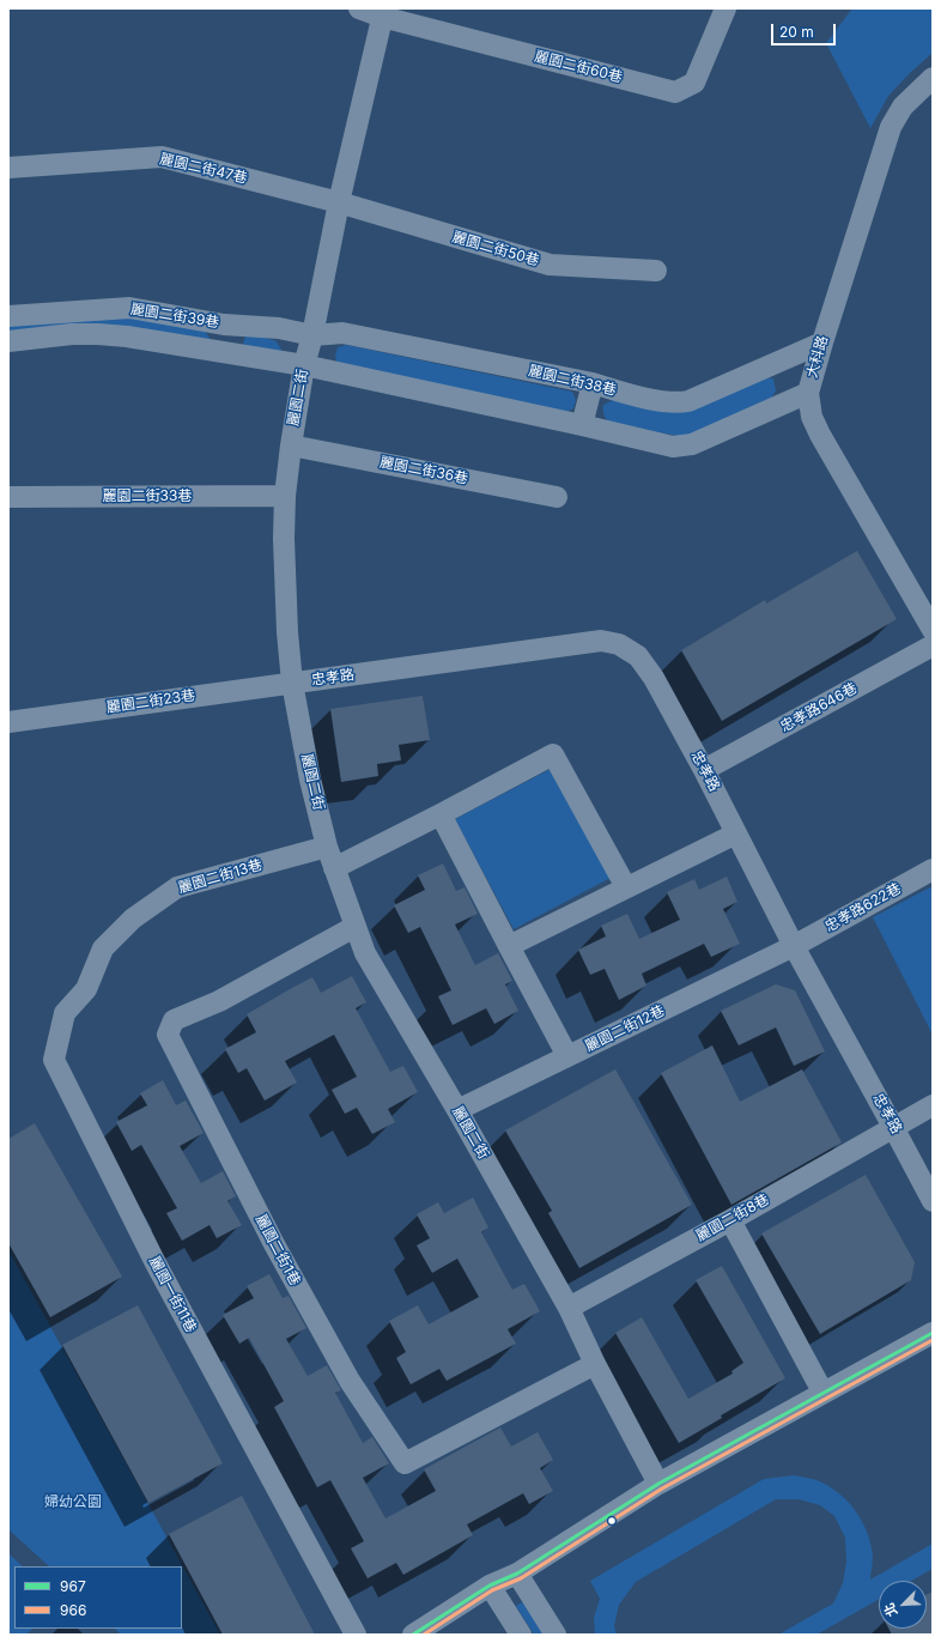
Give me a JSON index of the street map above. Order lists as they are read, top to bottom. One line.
{"streets":{"street":["麗園二街60巷","麗園二街47巷","麗園二街50巷","麗園二街39巷","大科路","麗園二街38巷","麗園二街","麗園二街36巷","麗園二街33巷","忠孝路","麗園二街23巷","忠孝路646巷","麗園二街13巷","忠孝路622巷","麗園二街12巷","麗園二街8巷","麗園二街1巷","麗園一街11巷"]},"crossings":[["麗園二街60巷","麗園二街"],["麗園二街47巷","麗園二街50巷"],["麗園二街47巷","麗園二街"],["麗園二街50巷","麗園二街"],["麗園二街39巷","麗園二街38巷"],["麗園二街39巷","麗園二街"],["大科路","麗園二街38巷"],["麗園二街38巷","麗園二街"],["麗園二街","麗園二街36巷"],["麗園二街","麗園二街33巷"],["麗園二街","忠孝路"],["麗園二街","麗園二街23巷"],["麗園二街","麗園二街13巷"],["麗園二街","麗園二街12巷"],["麗園二街","麗園二街8巷"],["麗園二街","麗園二街1巷"],["忠孝路","麗園二街23巷"],["忠孝路","忠孝路646巷"],["忠孝路","忠孝路622巷"],["忠孝路","麗園二街12巷"],["忠孝路","麗園二街8巷"],["麗園二街13巷","麗園一街11巷"],["忠孝路622巷","麗園二街12巷"]],"parks":["婦幼公園"],"lines":["transit line 967","transit line 966"],"legend":["967","966"],"scale_bar":"20 m","north":"bottom left"}
